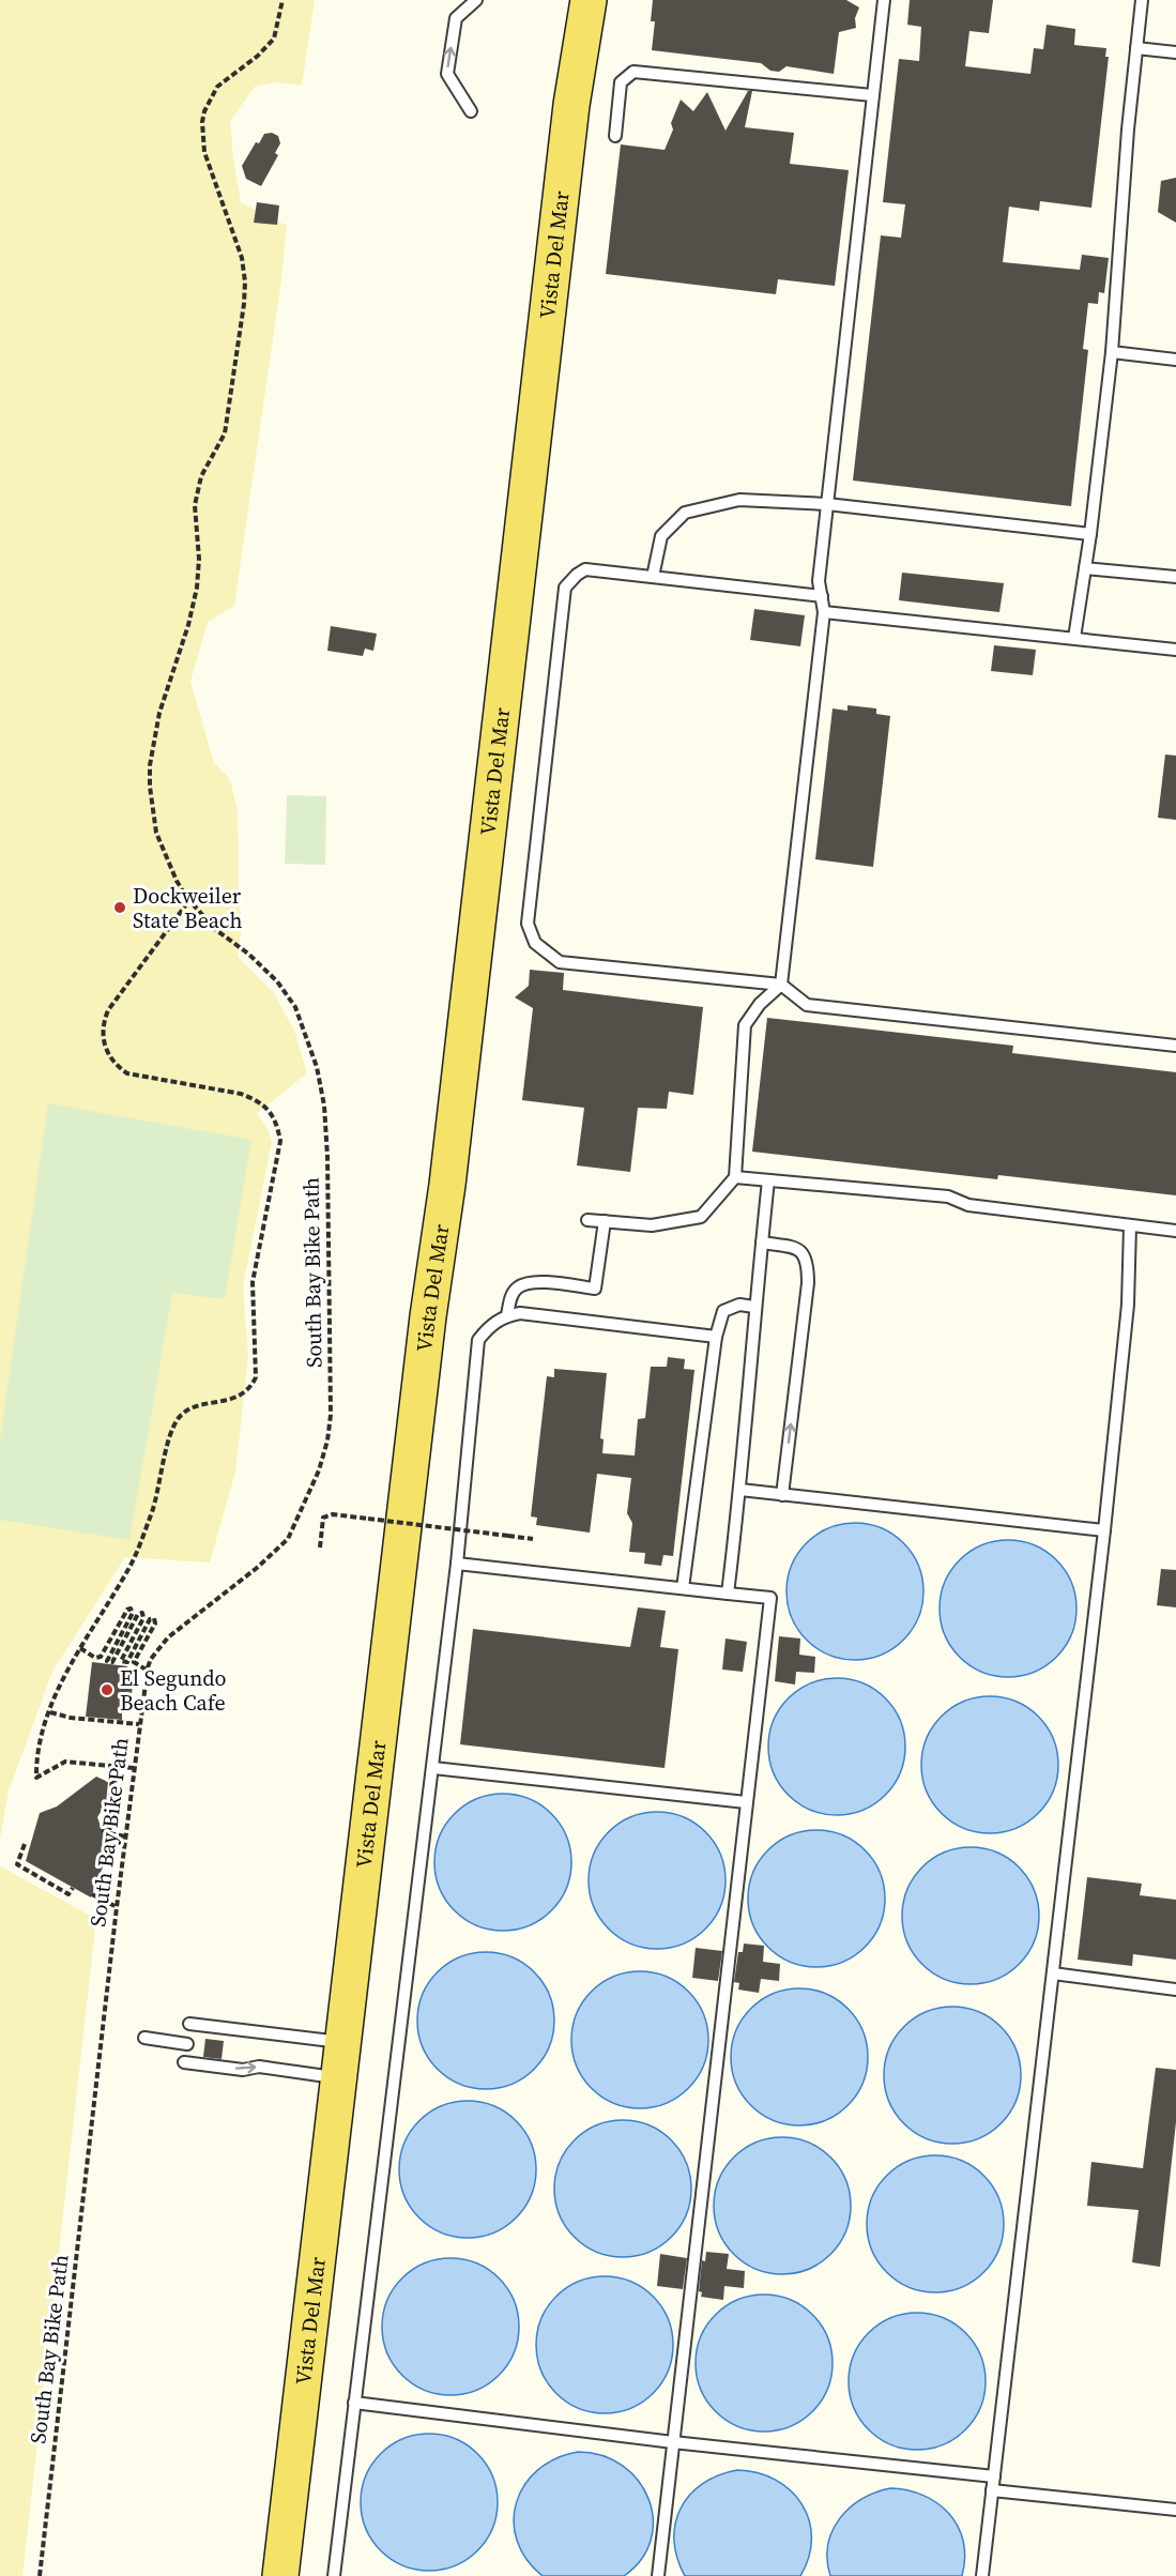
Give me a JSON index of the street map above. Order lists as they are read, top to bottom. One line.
{"streets":{"main road":["Vista Del Mar"],"path":["South Bay Bike Path"]},"places":["Dockweiler State Beach","El Segundo Beach Cafe"]}
